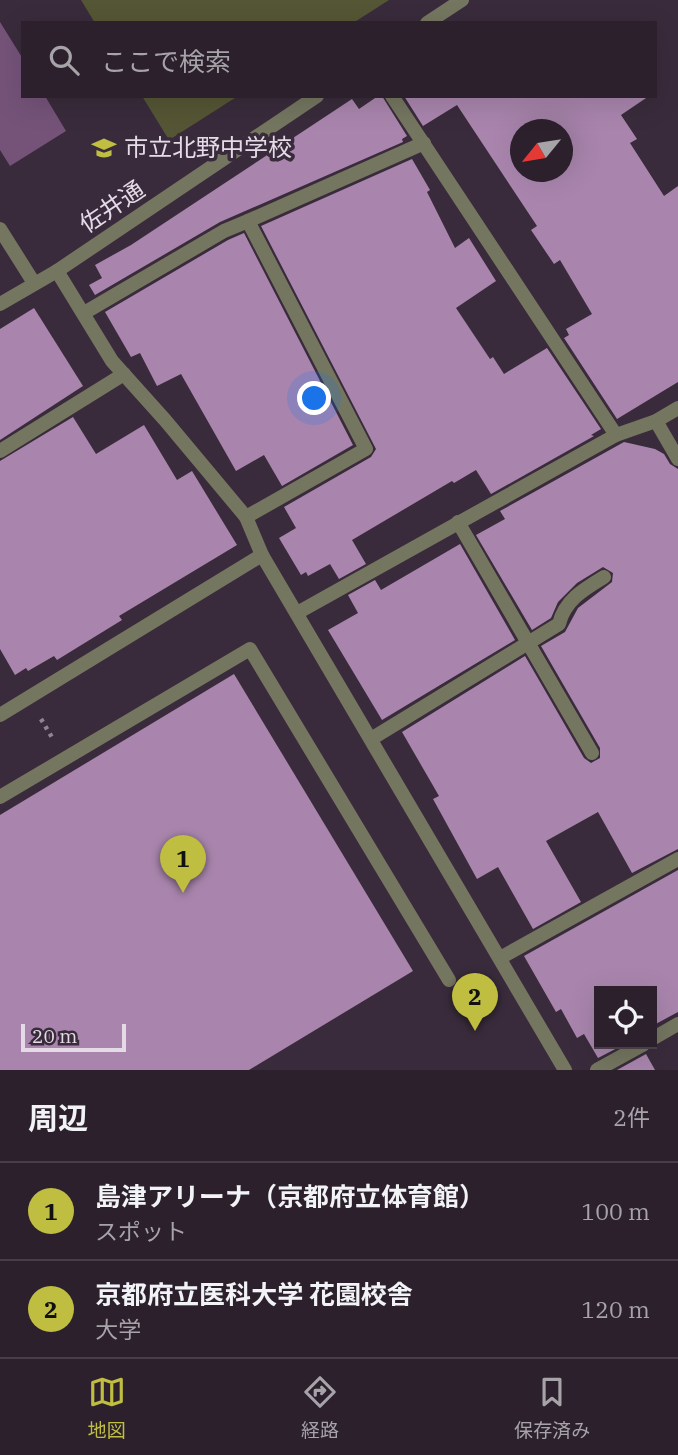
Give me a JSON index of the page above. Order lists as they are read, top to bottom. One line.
{"streets":{"street":["佐井通"]},"places":{"school or university":["市立北野中学校"]},"scale_bar":"20 m","north":"bottom left","page":{"search":"ここで検索","pins":["1","2"],"scale":"20 m","heading":["周辺","2件"],"list":[{"mark":"1","name":"島津アリーナ（京都府立体育館）","note":"スポット","value":"100 m"},{"mark":"2","name":"京都府立医科大学 花園校舎","note":"大学","value":"120 m"}],"nav":["地図","経路","保存済み"]}}
